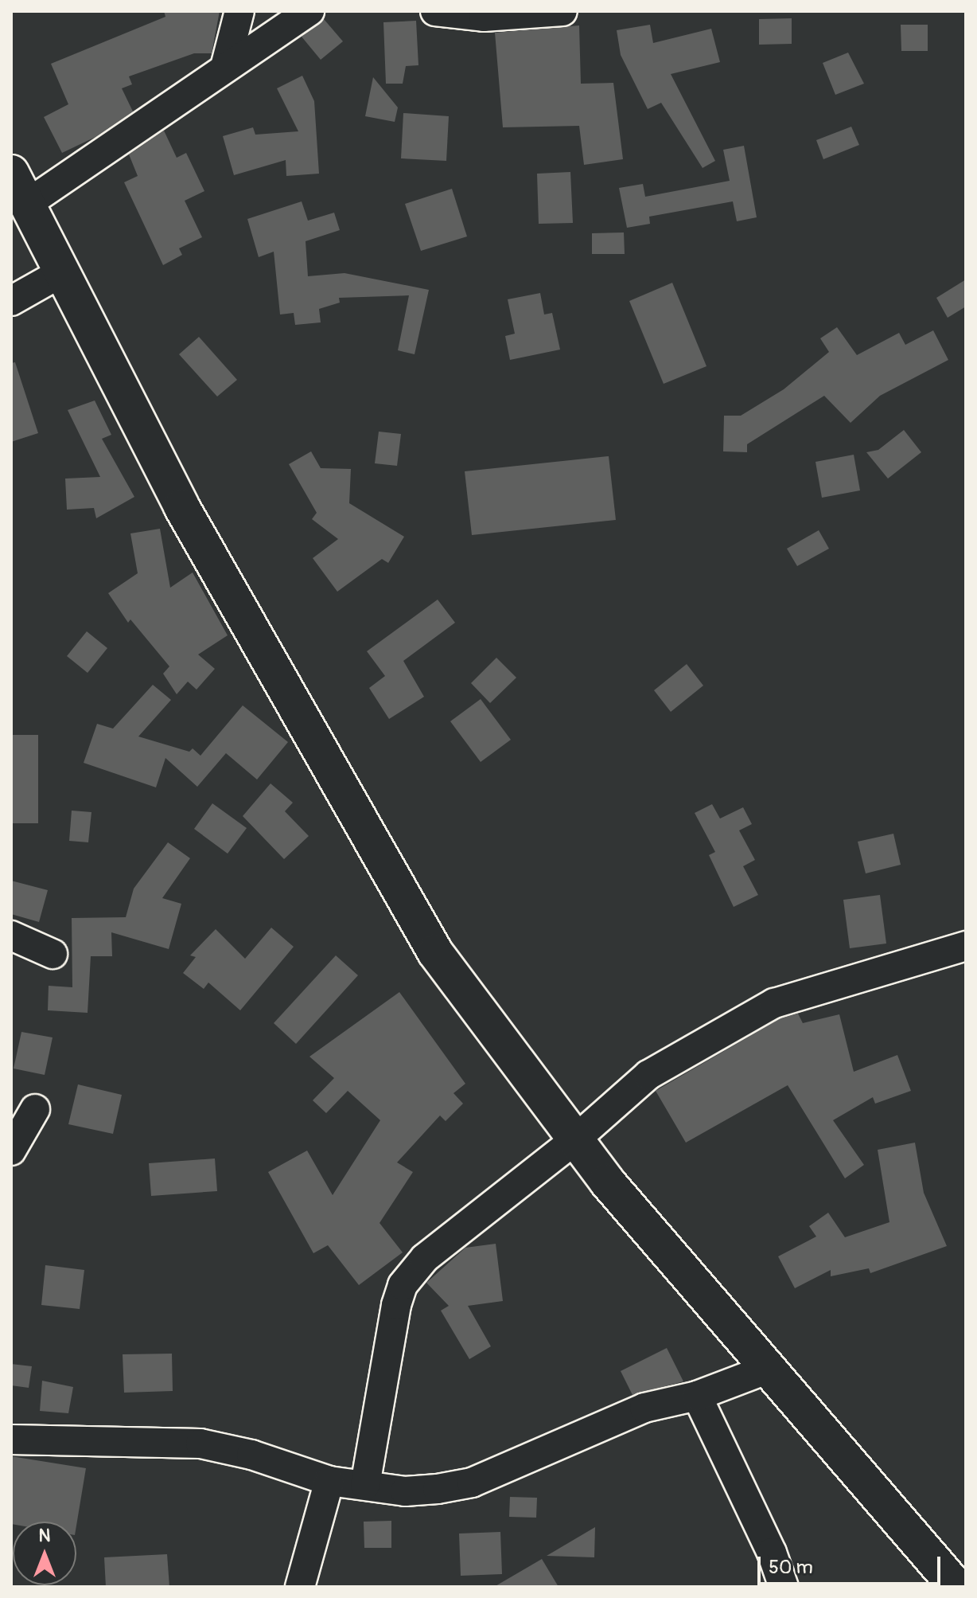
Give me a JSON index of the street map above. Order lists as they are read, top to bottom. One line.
{"scale_bar":"50 m","north":"top"}
